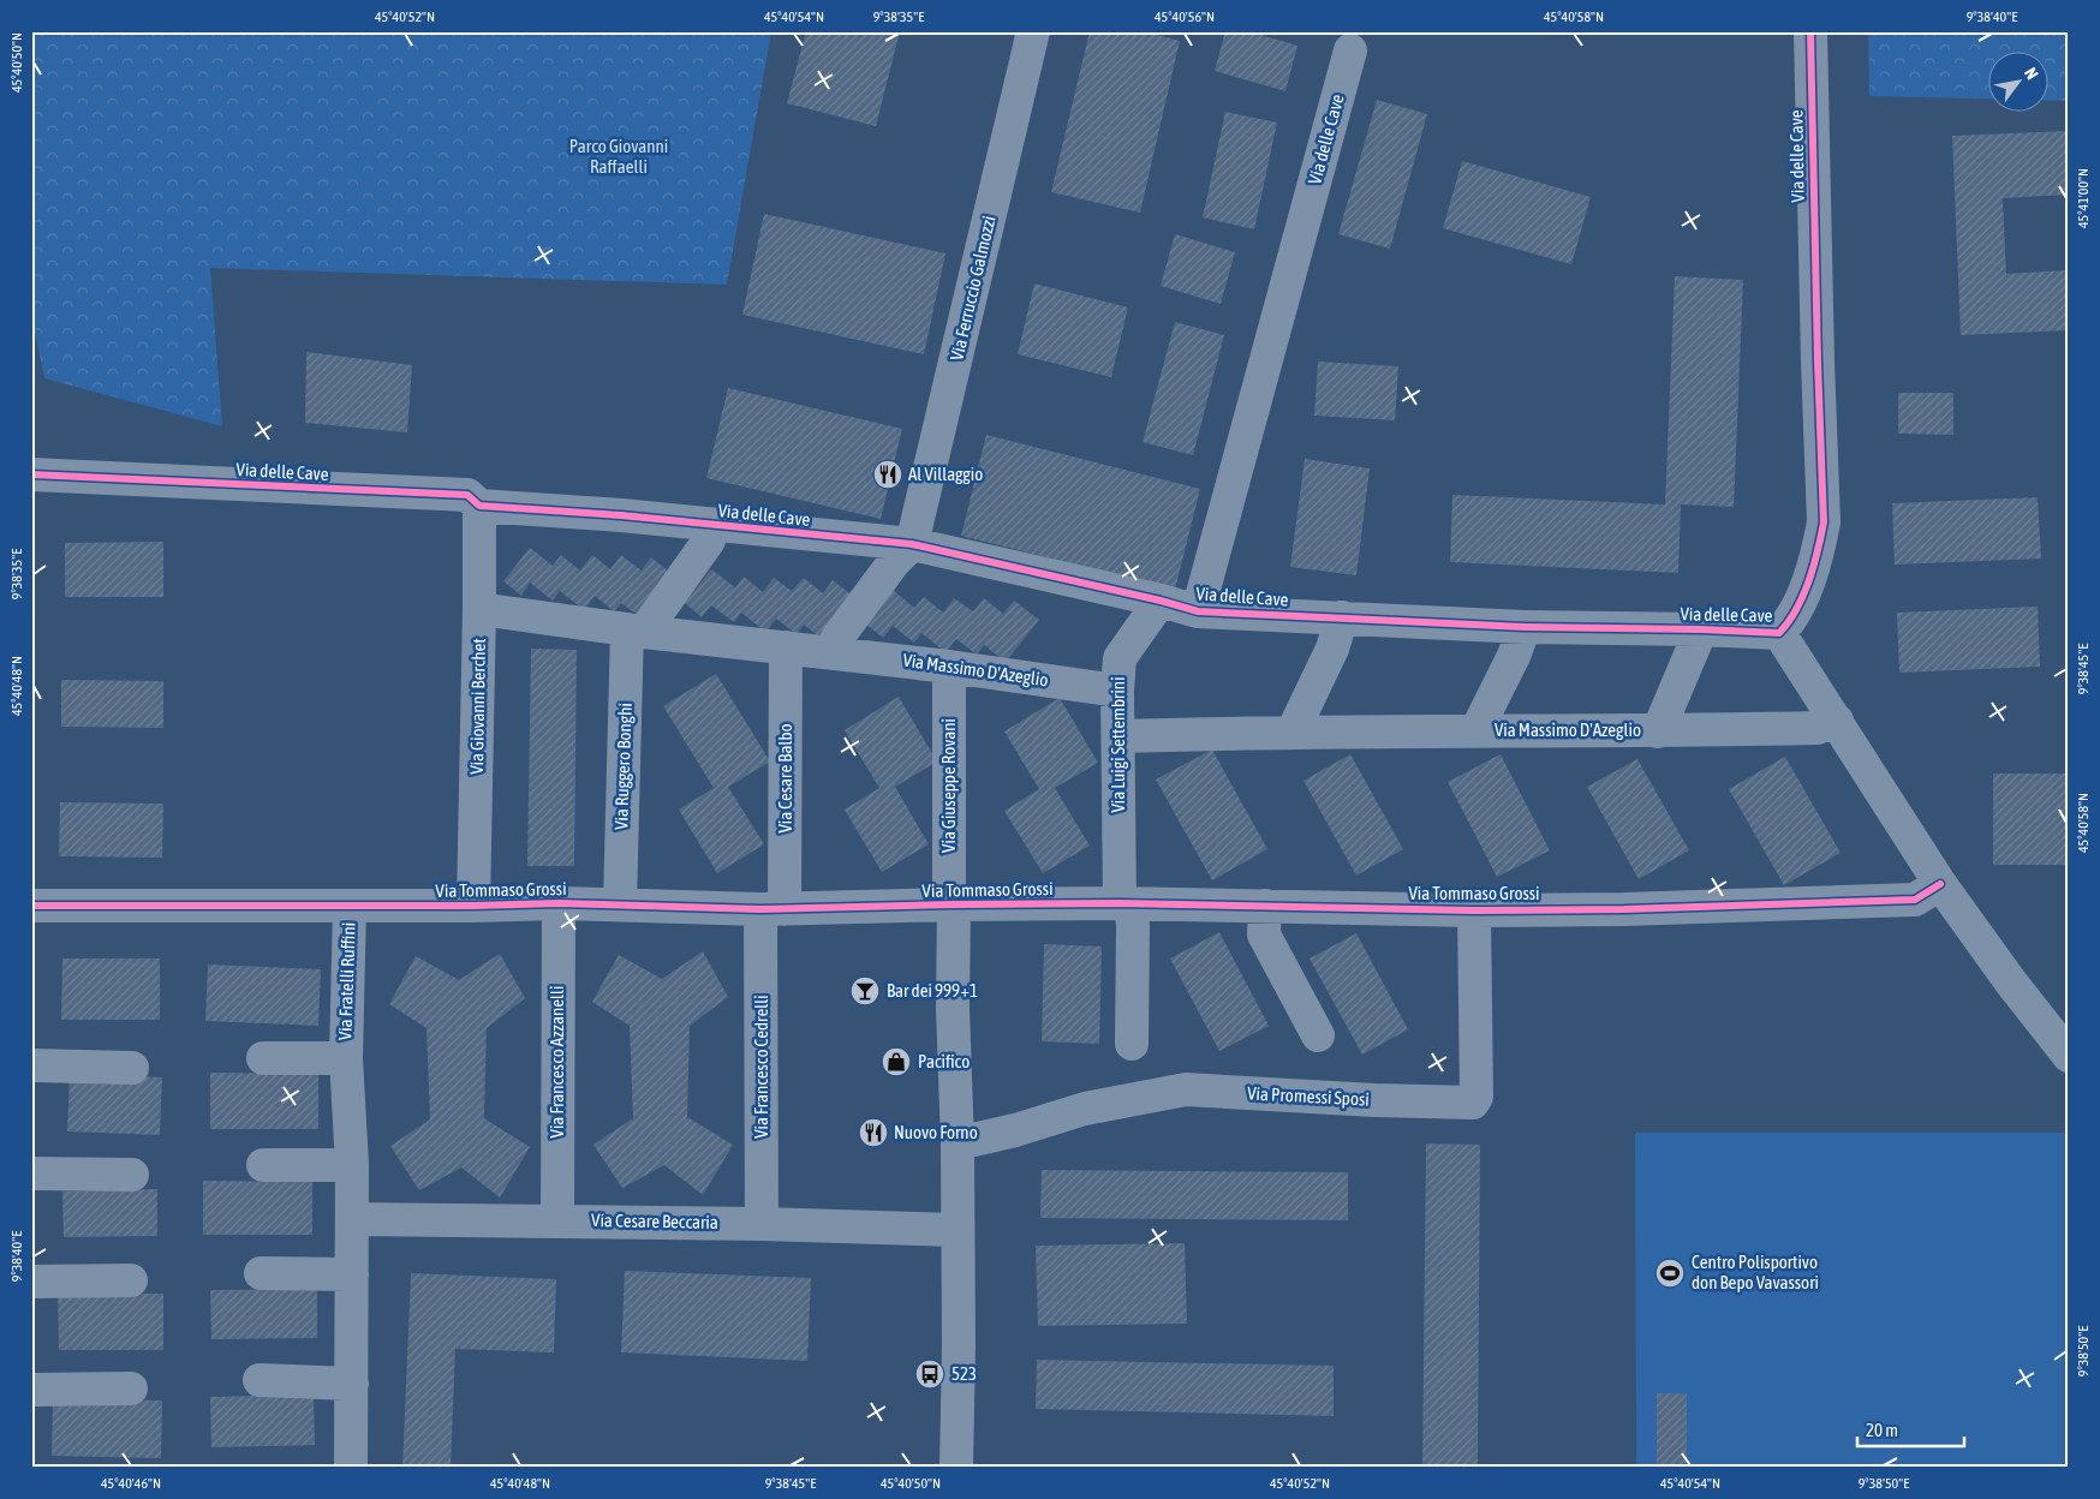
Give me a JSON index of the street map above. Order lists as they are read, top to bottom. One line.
{"streets":{"street":["Via delle Cave","Via Ferruccio Galmozzi","Via Massimo D'Azeglio","Via Giovanni Berchet","Via Luigi Settembrini","Via Ruggero Bonghi","Via Cesare Balbo","Via Giuseppe Rovani","Via Tommaso Grossi","Via Fratelli Ruffini","Via Francesco Azzanelli","Via Francesco Cedrelli","Via Promessi Sposi","Via Cesare Beccaria"]},"crossings":[["Via delle Cave","Via Ferruccio Galmozzi"],["Via delle Cave","Via Massimo D'Azeglio"],["Via delle Cave","Via Giovanni Berchet"],["Via delle Cave","Via Luigi Settembrini"],["Via delle Cave","Via Tommaso Grossi"],["Via Massimo D'Azeglio","Via Giovanni Berchet"],["Via Massimo D'Azeglio","Via Luigi Settembrini"],["Via Massimo D'Azeglio","Via Ruggero Bonghi"],["Via Massimo D'Azeglio","Via Cesare Balbo"],["Via Massimo D'Azeglio","Via Giuseppe Rovani"],["Via Giovanni Berchet","Via Tommaso Grossi"],["Via Luigi Settembrini","Via Tommaso Grossi"],["Via Ruggero Bonghi","Via Tommaso Grossi"],["Via Cesare Balbo","Via Tommaso Grossi"],["Via Cesare Balbo","Via Francesco Cedrelli"],["Via Giuseppe Rovani","Via Tommaso Grossi"],["Via Tommaso Grossi","Via Fratelli Ruffini"],["Via Tommaso Grossi","Via Francesco Azzanelli"],["Via Tommaso Grossi","Via Francesco Cedrelli"],["Via Tommaso Grossi","Via Promessi Sposi"],["Via Fratelli Ruffini","Via Cesare Beccaria"],["Via Francesco Azzanelli","Via Cesare Beccaria"],["Via Francesco Cedrelli","Via Cesare Beccaria"]],"parks":["Parco Giovanni Raffaelli"],"places":{"restaurant":["Al Villaggio","Nuovo Forno"],"bar":["Bar dei 999+1"],"shop":["Pacifico"],"sports":["Centro Polisportivo don Bepo Vavassori"],"bus stop":["523"]},"scale_bar":"20 m","north":"top right","coordinates":["45°40'52\"N","45°40'54\"N","9°38'35\"E","45°40'56\"N","45°40'58\"N","9°38'40\"E","45°40'50\"N","45°41'00\"N","9°38'45\"E","45°40'48\"N","9°38'50\"E","45°40'46\"N"]}
